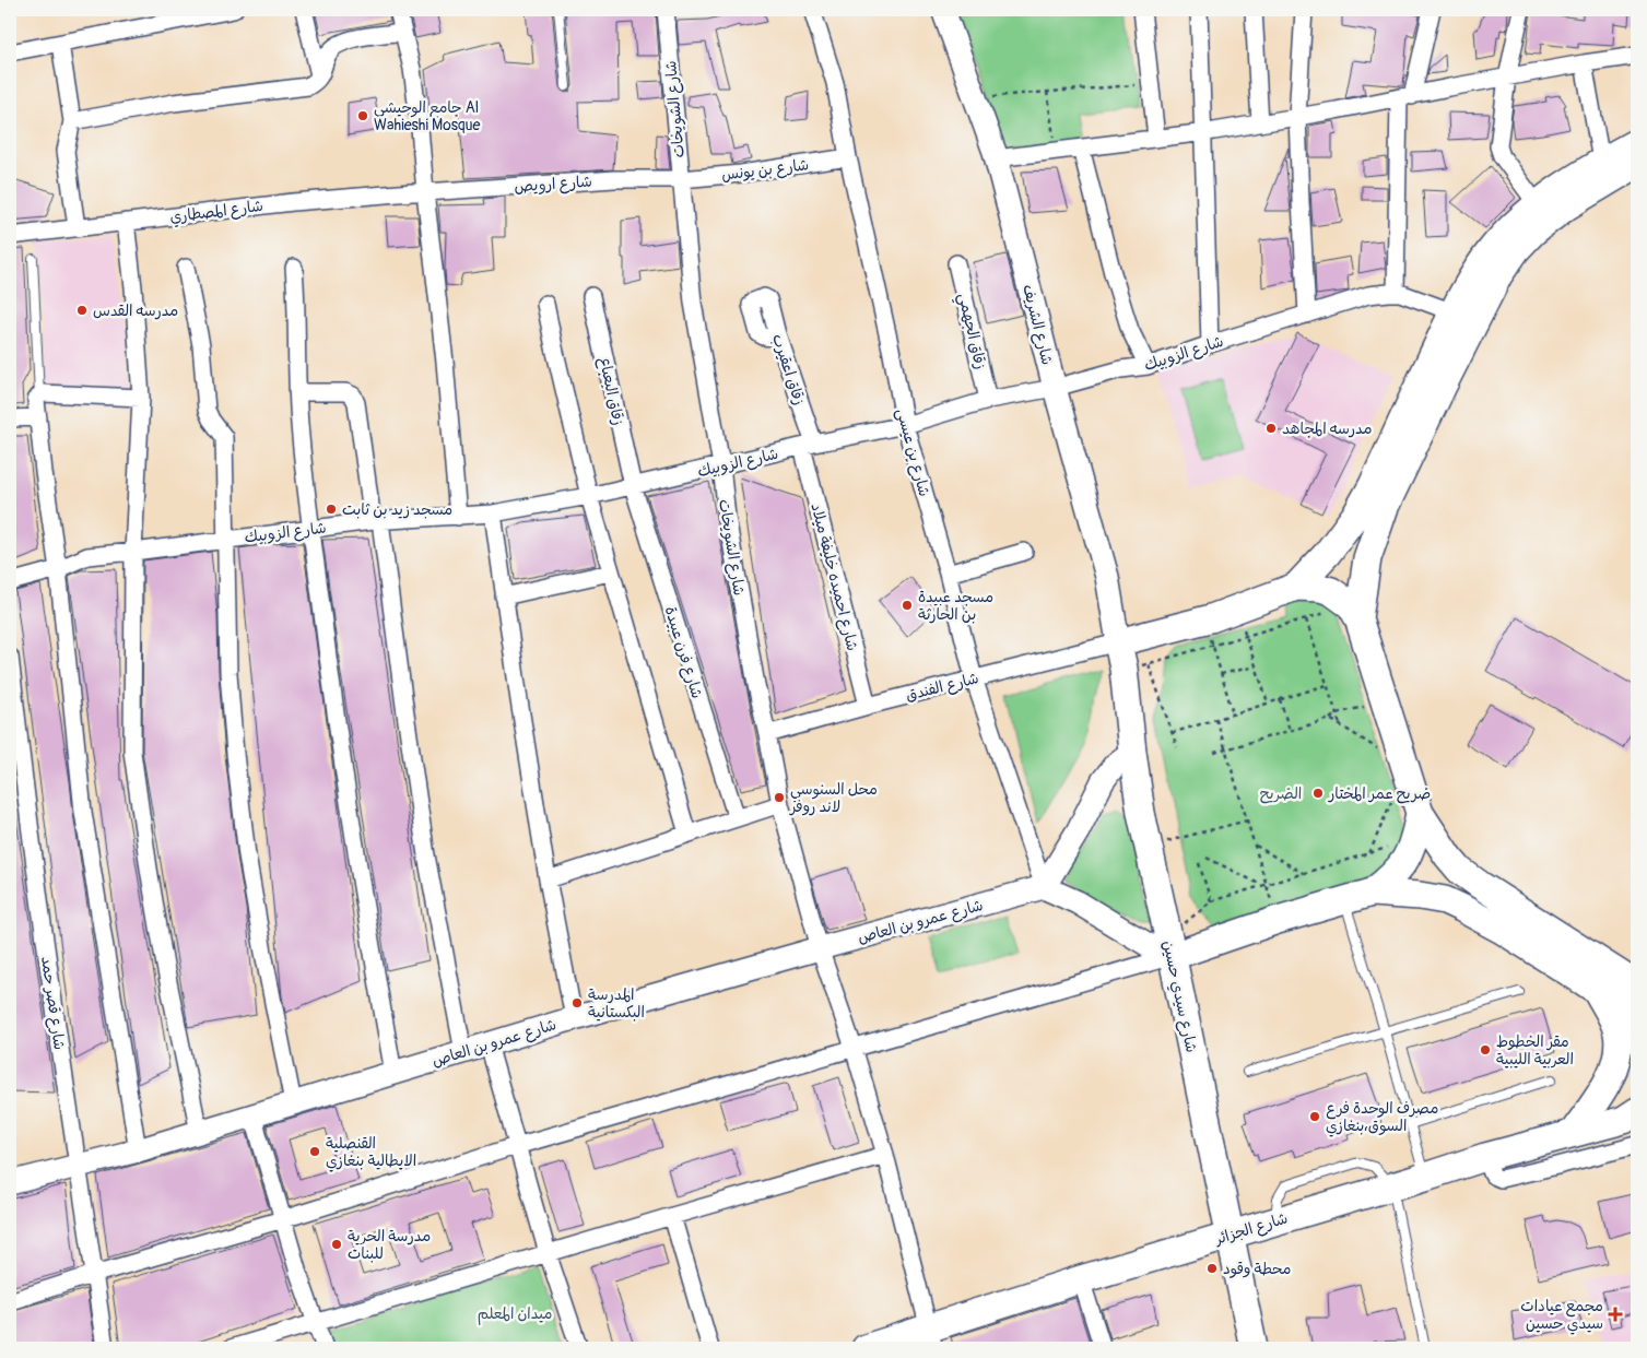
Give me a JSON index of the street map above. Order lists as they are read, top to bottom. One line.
{"streets":{"main road":["شارع سيدي حسين","شارع الجزائر"],"street":["شارع الشويخات","شارع بن يونس","شارع ارويص","شارع المصطاري","شارع الشريف","زقاق الجهمي","شارع الزوبيك","زقاق اعقيرب","زقاق البعباع","شارع بن عيسى","شارع احميده خليفة ميلاد","شارع فرن عبيدة","شارع الفندق","شارع عمرو بن العاص","شارع قصر حمد"]},"crossings":[["شارع الشويخات","شارع بن يونس"],["شارع الشويخات","شارع ارويص"],["شارع الشويخات","شارع الزوبيك"],["شارع الشويخات","شارع الفندق"],["شارع الشويخات","شارع عمرو بن العاص"],["شارع الشويخات","شارع الجزائر"],["شارع بن يونس","شارع ارويص"],["شارع بن يونس","شارع بن عيسى"],["شارع ارويص","شارع المصطاري"],["شارع الشريف","شارع الزوبيك"],["شارع الشريف","شارع الفندق"],["شارع الشريف","شارع سيدي حسين"],["زقاق الجهمي","شارع الزوبيك"],["شارع الزوبيك","زقاق اعقيرب"],["شارع الزوبيك","زقاق البعباع"],["شارع الزوبيك","شارع بن عيسى"],["شارع الزوبيك","شارع احميده خليفة ميلاد"],["شارع الزوبيك","شارع فرن عبيدة"],["زقاق اعقيرب","شارع احميده خليفة ميلاد"],["زقاق البعباع","شارع فرن عبيدة"],["شارع بن عيسى","شارع الفندق"],["شارع بن عيسى","شارع عمرو بن العاص"],["شارع احميده خليفة ميلاد","شارع الفندق"],["شارع الفندق","شارع سيدي حسين"],["شارع عمرو بن العاص","شارع قصر حمد"],["شارع سيدي حسين","شارع الجزائر"]],"parks":["الضريح","ميدان المعلم"],"places":{"other":["جامع الوحيشي Al Wahieshi Mosque","مدرسه القدس","مدرسه المجاهد","مسجد زيد بن ثابت","مسجد عبيدة بن الحارثة","ضريح عمر المختار","محل السنوسي لاند روفر","المدرسة البكستانية","مقر الخطوط العربية الليبية","مصرف الوحدة فرع السوق،بنغازي","القنصلية الايطالية بنغازي","مدرسة الحرية للبنات","محطة وقود"],"health":["مجمع عيادات سيدي حسين"]}}
